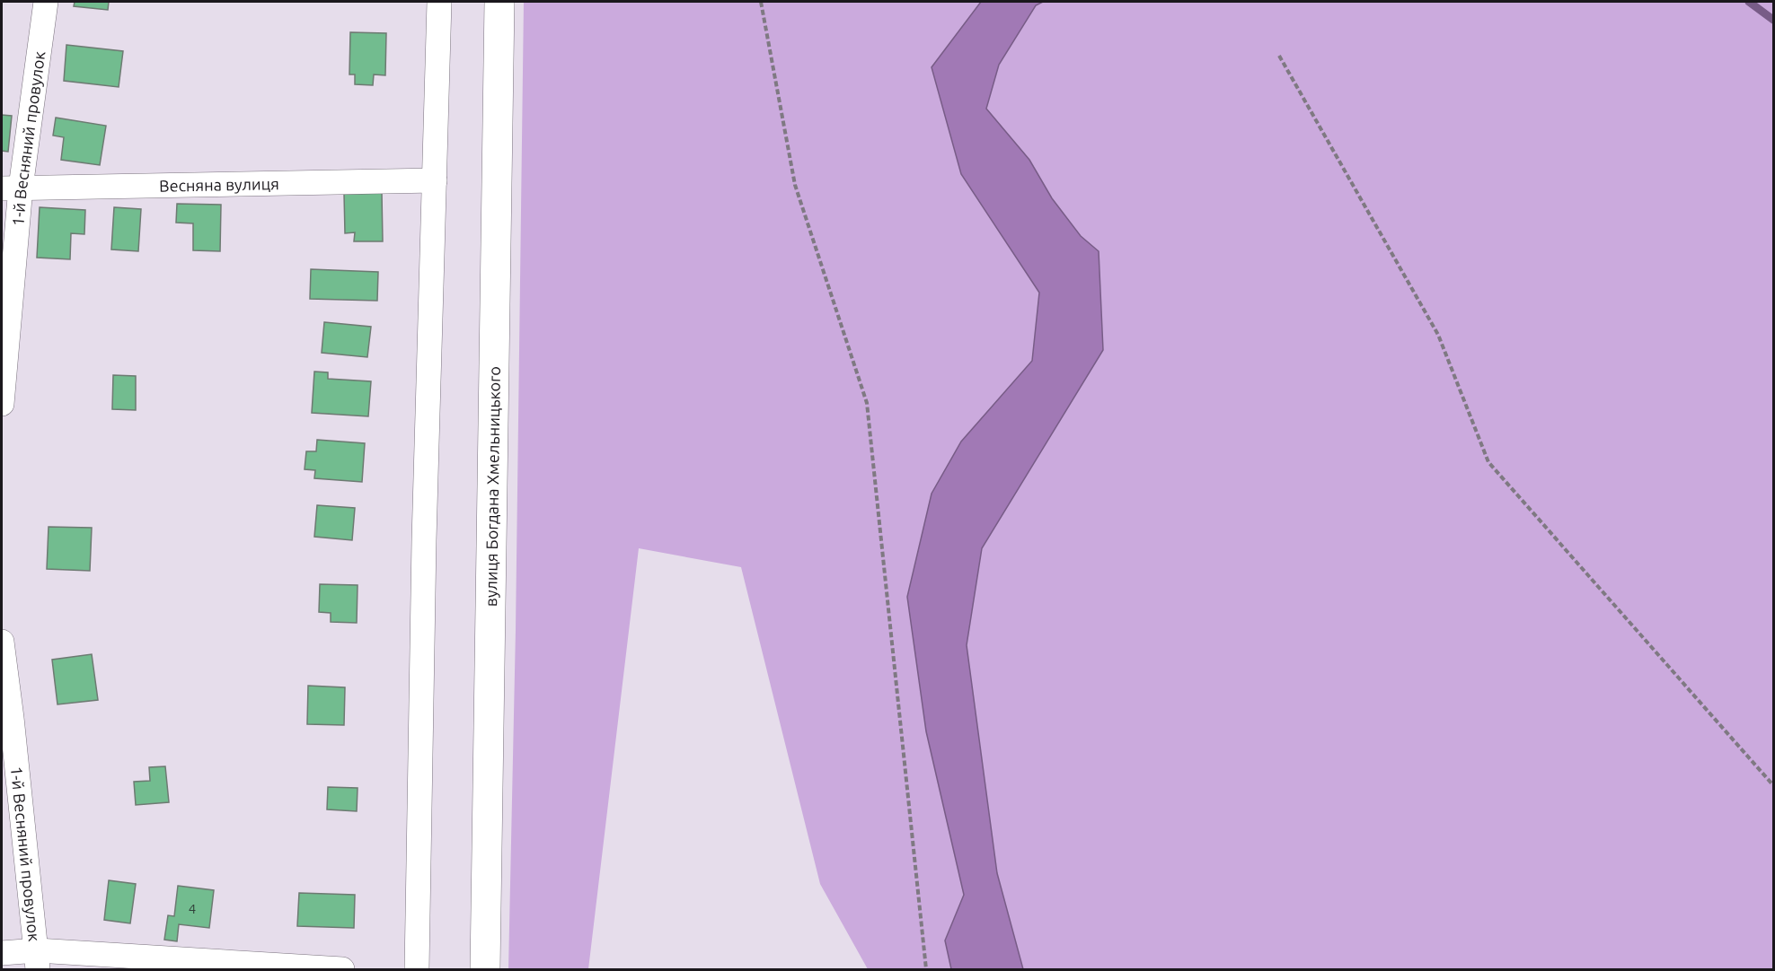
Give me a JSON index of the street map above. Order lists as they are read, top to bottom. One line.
{"streets":{"main road":["вулиця Богдана Хмельницького"],"street":["1-й Весняний провулок","Весняна вулиця"]},"crossings":[["1-й Весняний провулок","Весняна вулиця"]],"house_numbers":["4"]}
